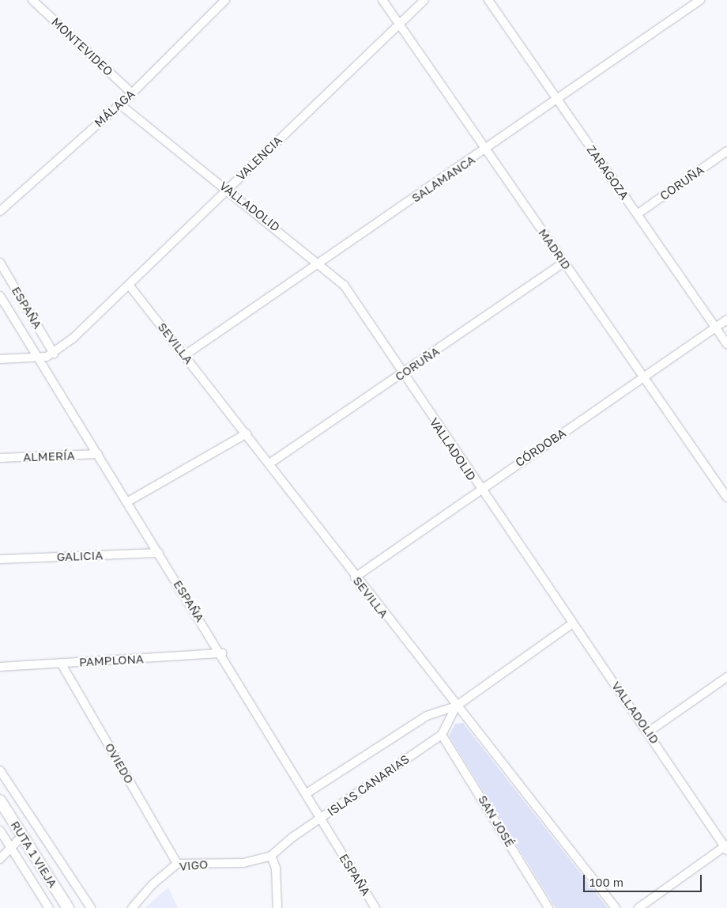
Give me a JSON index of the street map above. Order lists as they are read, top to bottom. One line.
{"streets":{"street":["MONTEVIDEO","MÁLAGA","VALENCIA","ZARAGOZA","SALAMANCA","CORUÑA","VALLADOLID","MADRID","ESPAÑA","SEVILLA","CÓRDOBA","ALMERÍA","GALICIA","PAMPLONA","OVIEDO","ISLAS CANARIAS","SAN JOSÉ","RUTA 1 VIEJA","VIGO"]},"crossings":[["MONTEVIDEO","MÁLAGA"],["MÁLAGA","VALLADOLID"],["VALENCIA","VALLADOLID"],["VALENCIA","MADRID"],["VALENCIA","ESPAÑA"],["VALENCIA","SEVILLA"],["ZARAGOZA","SALAMANCA"],["ZARAGOZA","CORUÑA"],["ZARAGOZA","CÓRDOBA"],["SALAMANCA","VALLADOLID"],["SALAMANCA","MADRID"],["SALAMANCA","SEVILLA"],["CORUÑA","VALLADOLID"],["CORUÑA","MADRID"],["CORUÑA","SEVILLA"],["VALLADOLID","CÓRDOBA"],["MADRID","CÓRDOBA"],["ESPAÑA","ALMERÍA"],["ESPAÑA","GALICIA"],["ESPAÑA","PAMPLONA"],["ESPAÑA","ISLAS CANARIAS"],["SEVILLA","CÓRDOBA"],["PAMPLONA","OVIEDO"],["OVIEDO","VIGO"],["ISLAS CANARIAS","SAN JOSÉ"],["ISLAS CANARIAS","VIGO"]],"scale_bar":"100 m"}
